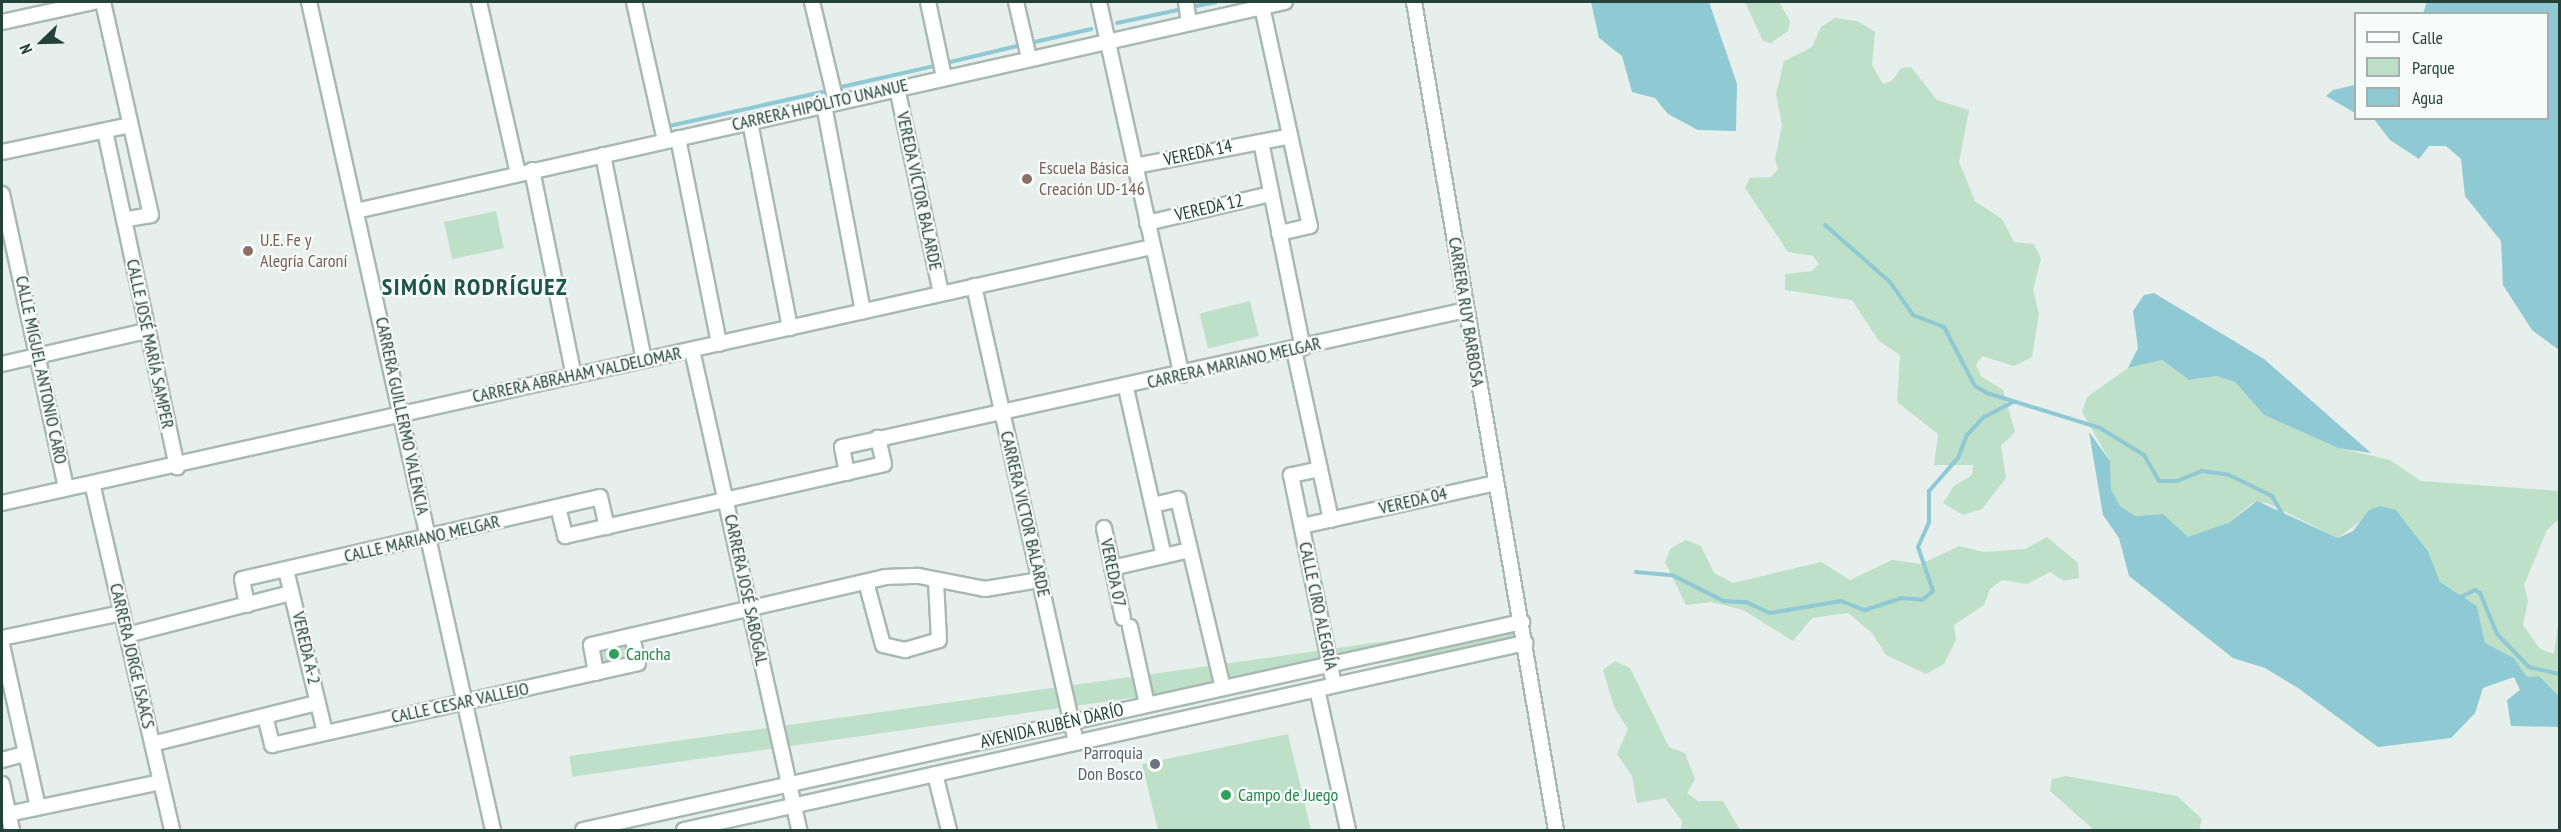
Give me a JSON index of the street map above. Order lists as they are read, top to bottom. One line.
{"streets":{"street":["CARRERA HIPÓLITO UNANUE","VEREDA 14","VEREDA VÍCTOR BALARDE","VEREDA 12","CARRERA RUY BARBOSA","CALLE JOSÉ MARÍA SAMPER","CARRERA MARIANO MELGAR","CALLE MIGUEL ANTONIO CARO","CARRERA ABRAHAM VALDELOMAR","CARRERA GUILLERMO VALENCIA","VEREDA 04","CARRERA VICTOR BALARDE","CALLE MARIANO MELGAR","VEREDA 07","CARRERA JOSÉ SABOGAL","CALLE CIRO ALEGRÍA","VEREDA A-2","CARRERA JORGE ISAACS","CALLE CESAR VALLEJO","AVENIDA RUBÉN DARÍO"]},"crossings":[["CARRERA HIPÓLITO UNANUE","VEREDA VÍCTOR BALARDE"],["CARRERA HIPÓLITO UNANUE","CARRERA GUILLERMO VALENCIA"],["VEREDA 14","CALLE CIRO ALEGRÍA"],["VEREDA VÍCTOR BALARDE","CARRERA ABRAHAM VALDELOMAR"],["VEREDA 12","CALLE CIRO ALEGRÍA"],["CARRERA RUY BARBOSA","CARRERA MARIANO MELGAR"],["CARRERA RUY BARBOSA","VEREDA 04"],["CARRERA RUY BARBOSA","AVENIDA RUBÉN DARÍO"],["CALLE JOSÉ MARÍA SAMPER","CARRERA ABRAHAM VALDELOMAR"],["CARRERA MARIANO MELGAR","CARRERA VICTOR BALARDE"],["CARRERA MARIANO MELGAR","CALLE CIRO ALEGRÍA"],["CALLE MIGUEL ANTONIO CARO","CARRERA ABRAHAM VALDELOMAR"],["CARRERA ABRAHAM VALDELOMAR","CARRERA GUILLERMO VALENCIA"],["CARRERA ABRAHAM VALDELOMAR","CARRERA VICTOR BALARDE"],["CARRERA ABRAHAM VALDELOMAR","CARRERA JOSÉ SABOGAL"],["CARRERA ABRAHAM VALDELOMAR","CARRERA JORGE ISAACS"],["CARRERA GUILLERMO VALENCIA","CALLE MARIANO MELGAR"],["CARRERA GUILLERMO VALENCIA","CALLE CESAR VALLEJO"],["VEREDA 04","CALLE CIRO ALEGRÍA"],["CARRERA VICTOR BALARDE","AVENIDA RUBÉN DARÍO"],["VEREDA 07","AVENIDA RUBÉN DARÍO"],["CARRERA JOSÉ SABOGAL","AVENIDA RUBÉN DARÍO"],["CALLE CIRO ALEGRÍA","AVENIDA RUBÉN DARÍO"]],"districts":["SIMÓN RODRÍGUEZ"],"places":["Escuela Básica Creación UD-146","U.E. Fe y Alegría Caroní","Cancha","Parroquia Don Bosco","Campo de Juego"],"legend":["Calle","Parque","Agua"],"north":"bottom left"}
